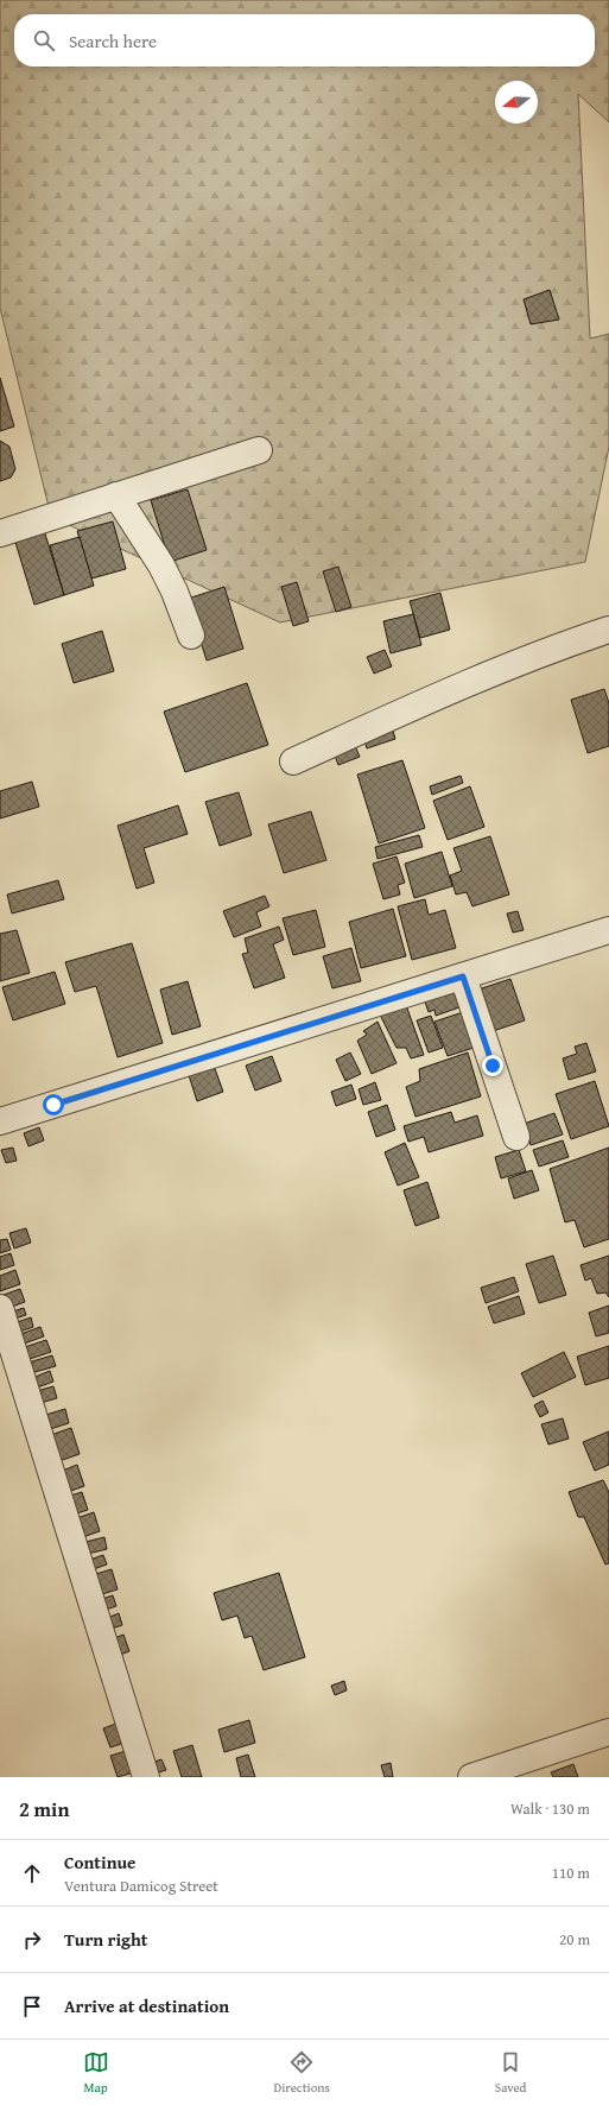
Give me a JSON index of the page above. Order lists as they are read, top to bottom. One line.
{"north":"left","page":{"search":"Search here","heading":["2 min","Walk · 130 m"],"list":[["Continue","Ventura Damicog Street","110 m"],["Turn right","20 m"],"Arrive at destination"],"nav":["Map","Directions","Saved"]}}
